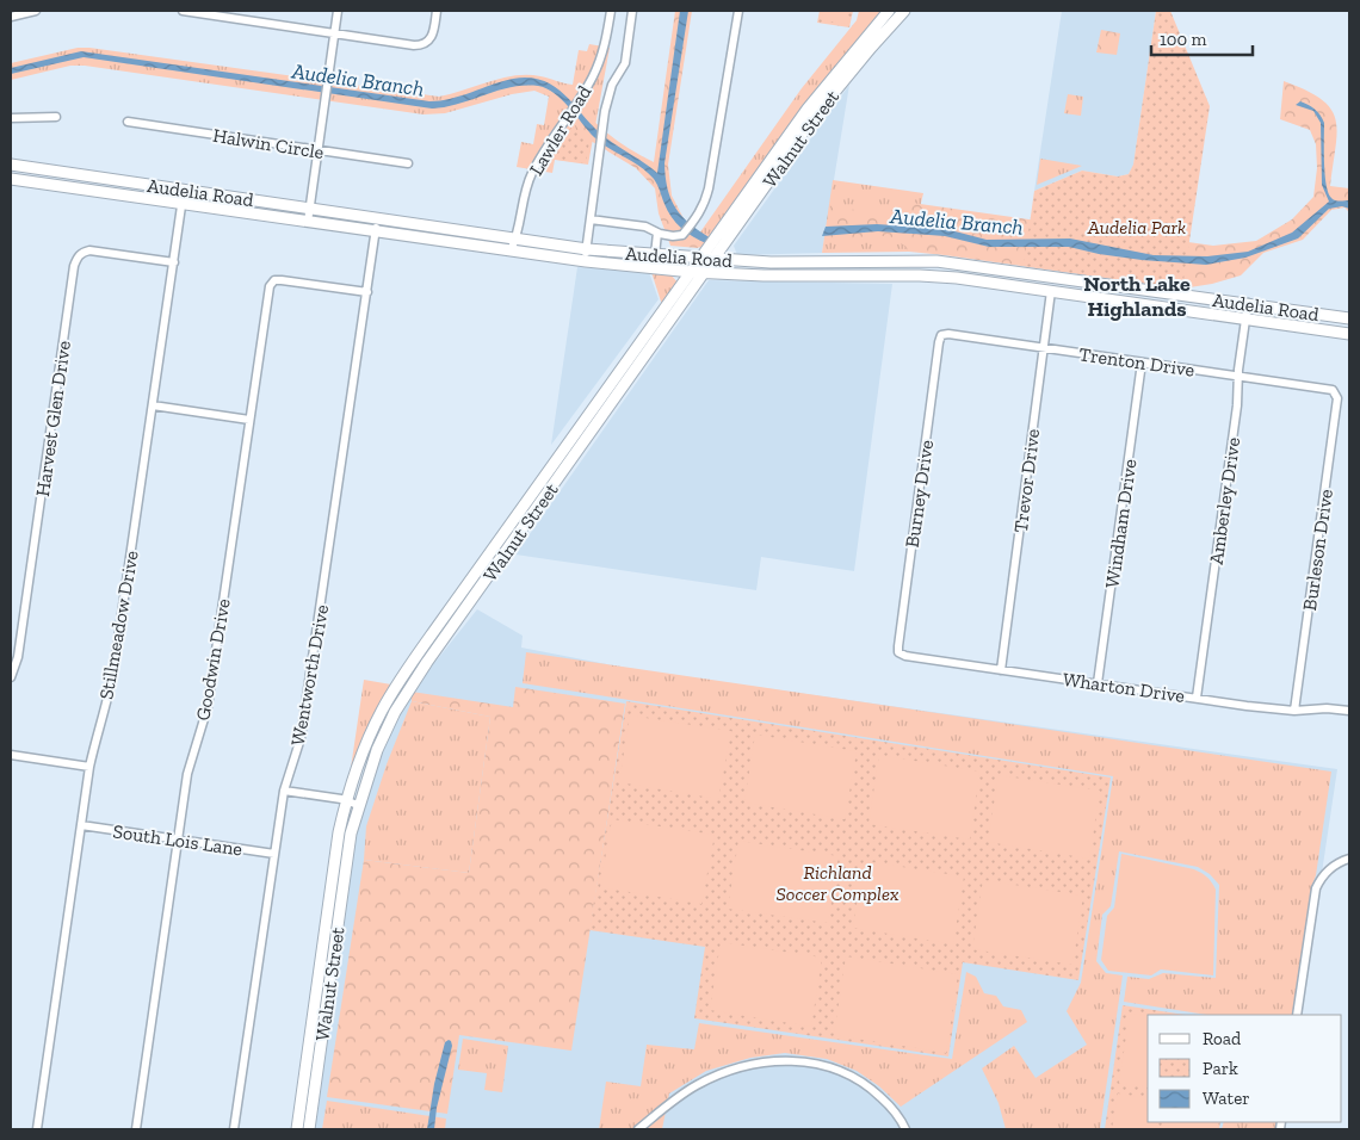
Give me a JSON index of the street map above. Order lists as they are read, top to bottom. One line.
{"streets":{"main road":["Walnut Street","Audelia Road"],"street":["Lawler Road","Halwin Circle","Trenton Drive","Harvest Glen Drive","Trevor Drive","Burney Drive","Amberley Drive","Windham Drive","Burleson Drive","Stillmeadow Drive","Goodwin Drive","Wentworth Drive","Wharton Drive","South Lois Lane"]},"crossings":[["Lawler Road","Audelia Road"],["Walnut Street","Audelia Road"],["Audelia Road","Trevor Drive"],["Audelia Road","Amberley Drive"],["Audelia Road","Stillmeadow Drive"],["Audelia Road","Wentworth Drive"],["Trenton Drive","Trevor Drive"],["Trenton Drive","Burney Drive"],["Trenton Drive","Amberley Drive"],["Trenton Drive","Windham Drive"],["Trenton Drive","Burleson Drive"],["Harvest Glen Drive","Stillmeadow Drive"],["Trevor Drive","Wharton Drive"],["Burney Drive","Wharton Drive"],["Amberley Drive","Wharton Drive"],["Windham Drive","Wharton Drive"],["Burleson Drive","Wharton Drive"],["Stillmeadow Drive","South Lois Lane"],["Goodwin Drive","Wentworth Drive"],["Goodwin Drive","South Lois Lane"],["Wentworth Drive","South Lois Lane"]],"districts":["North Lake Highlands"],"water":["Audelia Branch"],"parks":["Audelia Park","Richland Soccer Complex"],"legend":["Road","Park","Water"],"scale_bar":"100 m"}
